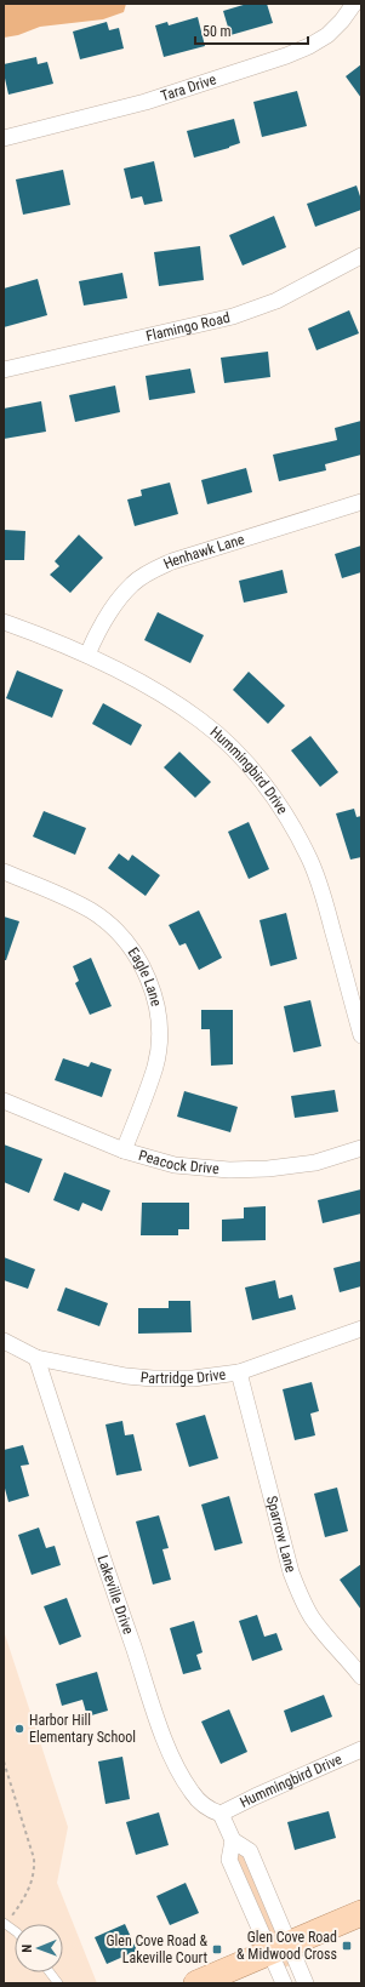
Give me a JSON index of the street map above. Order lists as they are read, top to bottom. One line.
{"streets":{"street":["Tara Drive","Flamingo Road","Henhawk Lane","Hummingbird Drive","Eagle Lane","Peacock Drive","Partridge Drive","Sparrow Lane","Lakeville Drive"]},"crossings":[["Henhawk Lane","Hummingbird Drive"],["Hummingbird Drive","Lakeville Drive"],["Eagle Lane","Peacock Drive"],["Partridge Drive","Sparrow Lane"],["Partridge Drive","Lakeville Drive"]],"places":{"other":["Harbor Hill Elementary School"],"transit":["Glen Cove Road & Midwood Cross","Glen Cove Road & Lakeville Court"]},"scale_bar":"50 m","north":"left"}
